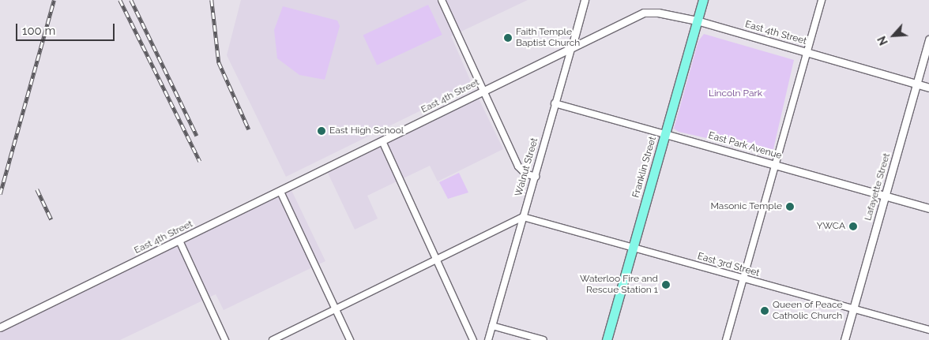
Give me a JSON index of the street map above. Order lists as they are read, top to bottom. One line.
{"streets":{"main road":["Franklin Street"],"street":["East 4th Street","East Park Avenue","Walnut Street","Lafayette Street","East 3rd Street"]},"crossings":[["East 4th Street","Walnut Street"],["East 4th Street","Franklin Street"],["East 4th Street","Lafayette Street"],["East Park Avenue","Walnut Street"],["East Park Avenue","Franklin Street"],["East Park Avenue","Lafayette Street"],["Walnut Street","East 3rd Street"],["Franklin Street","East 3rd Street"],["Lafayette Street","East 3rd Street"]],"parks":["Lincoln Park"],"places":["Faith Temple Baptist Church","East High School","Masonic Temple","YWCA","Waterloo Fire and Rescue Station 1","Queen of Peace Catholic Church"],"scale_bar":"100 m","north":"bottom left"}
